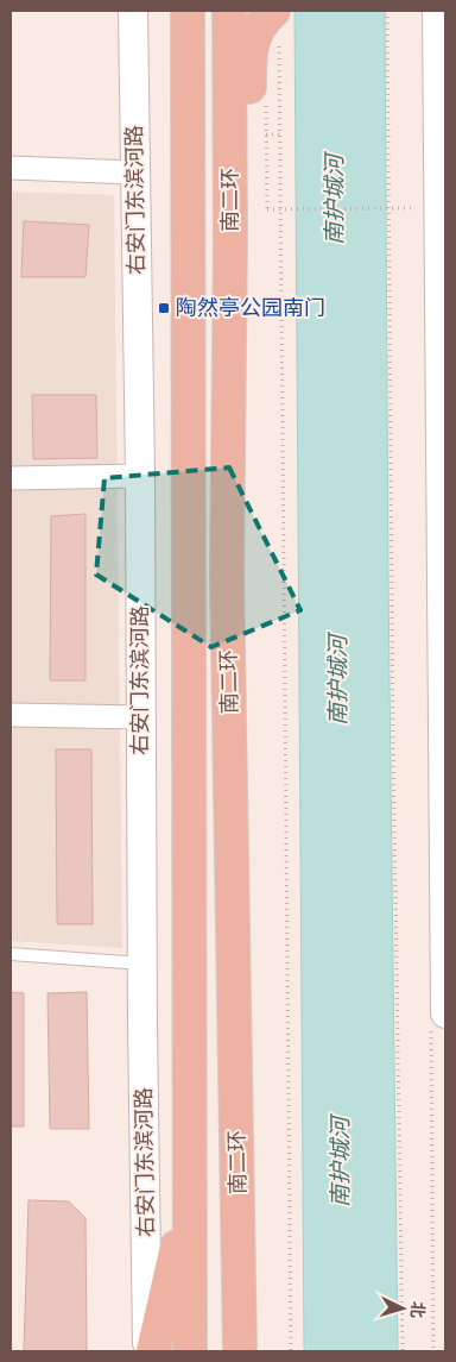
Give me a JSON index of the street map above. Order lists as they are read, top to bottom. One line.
{"streets":{"highway":["南二环"],"street":["右安门东滨河路"]},"water":["南护城河"],"places":{"transit":["陶然亭公园南门"]},"north":"right"}
